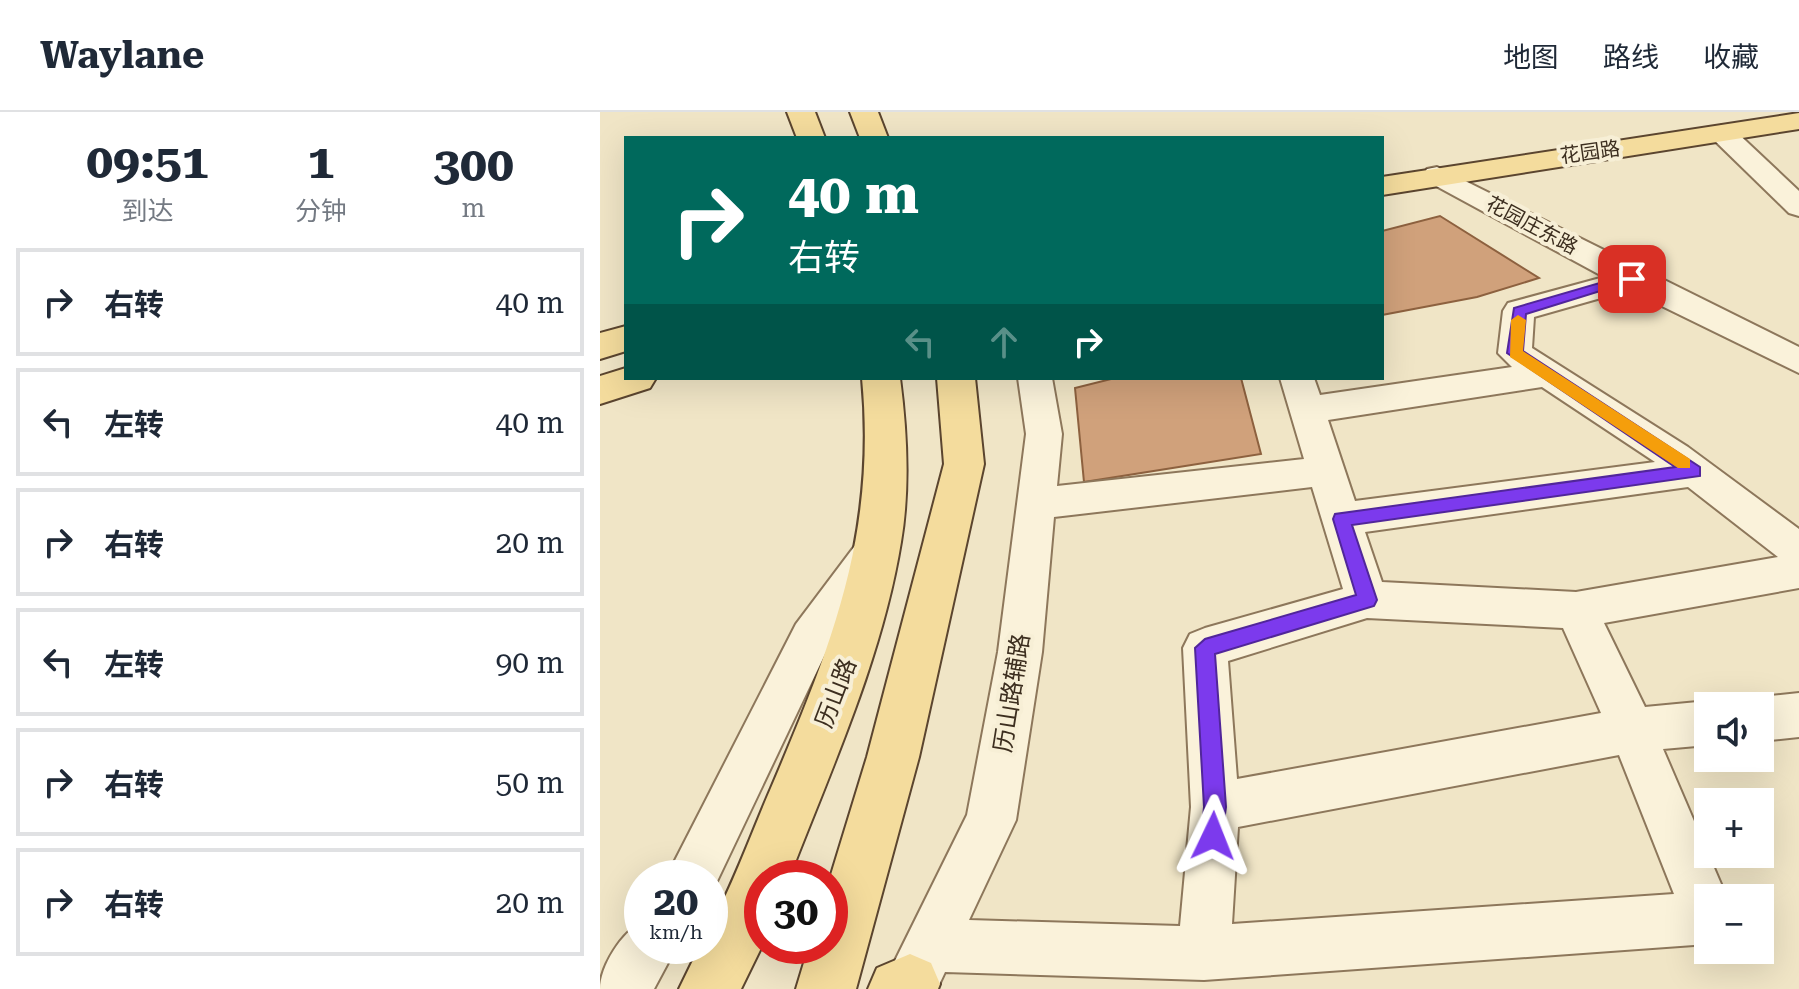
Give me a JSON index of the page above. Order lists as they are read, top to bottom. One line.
{"streets":{"main road":["花园路","历山路"],"street":["花园庄东路","历山路辅路"]},"crossings":[["花园路","花园庄东路"]],"page":{"header":"Waylane","nav":["地图","路线","收藏"],"eta":["09:51","到达","1","分钟","300","m"],"turn":["40 m","右转"],"list":[{"name":"右转","value":"40 m"},{"name":"左转","value":"40 m"},{"name":"右转","value":"20 m"},{"name":"左转","value":"90 m"},{"name":"右转","value":"50 m"},{"name":"右转","value":"20 m"}],"map_buttons":["+","−"],"speed":"20 km/h","limit":"30"}}
